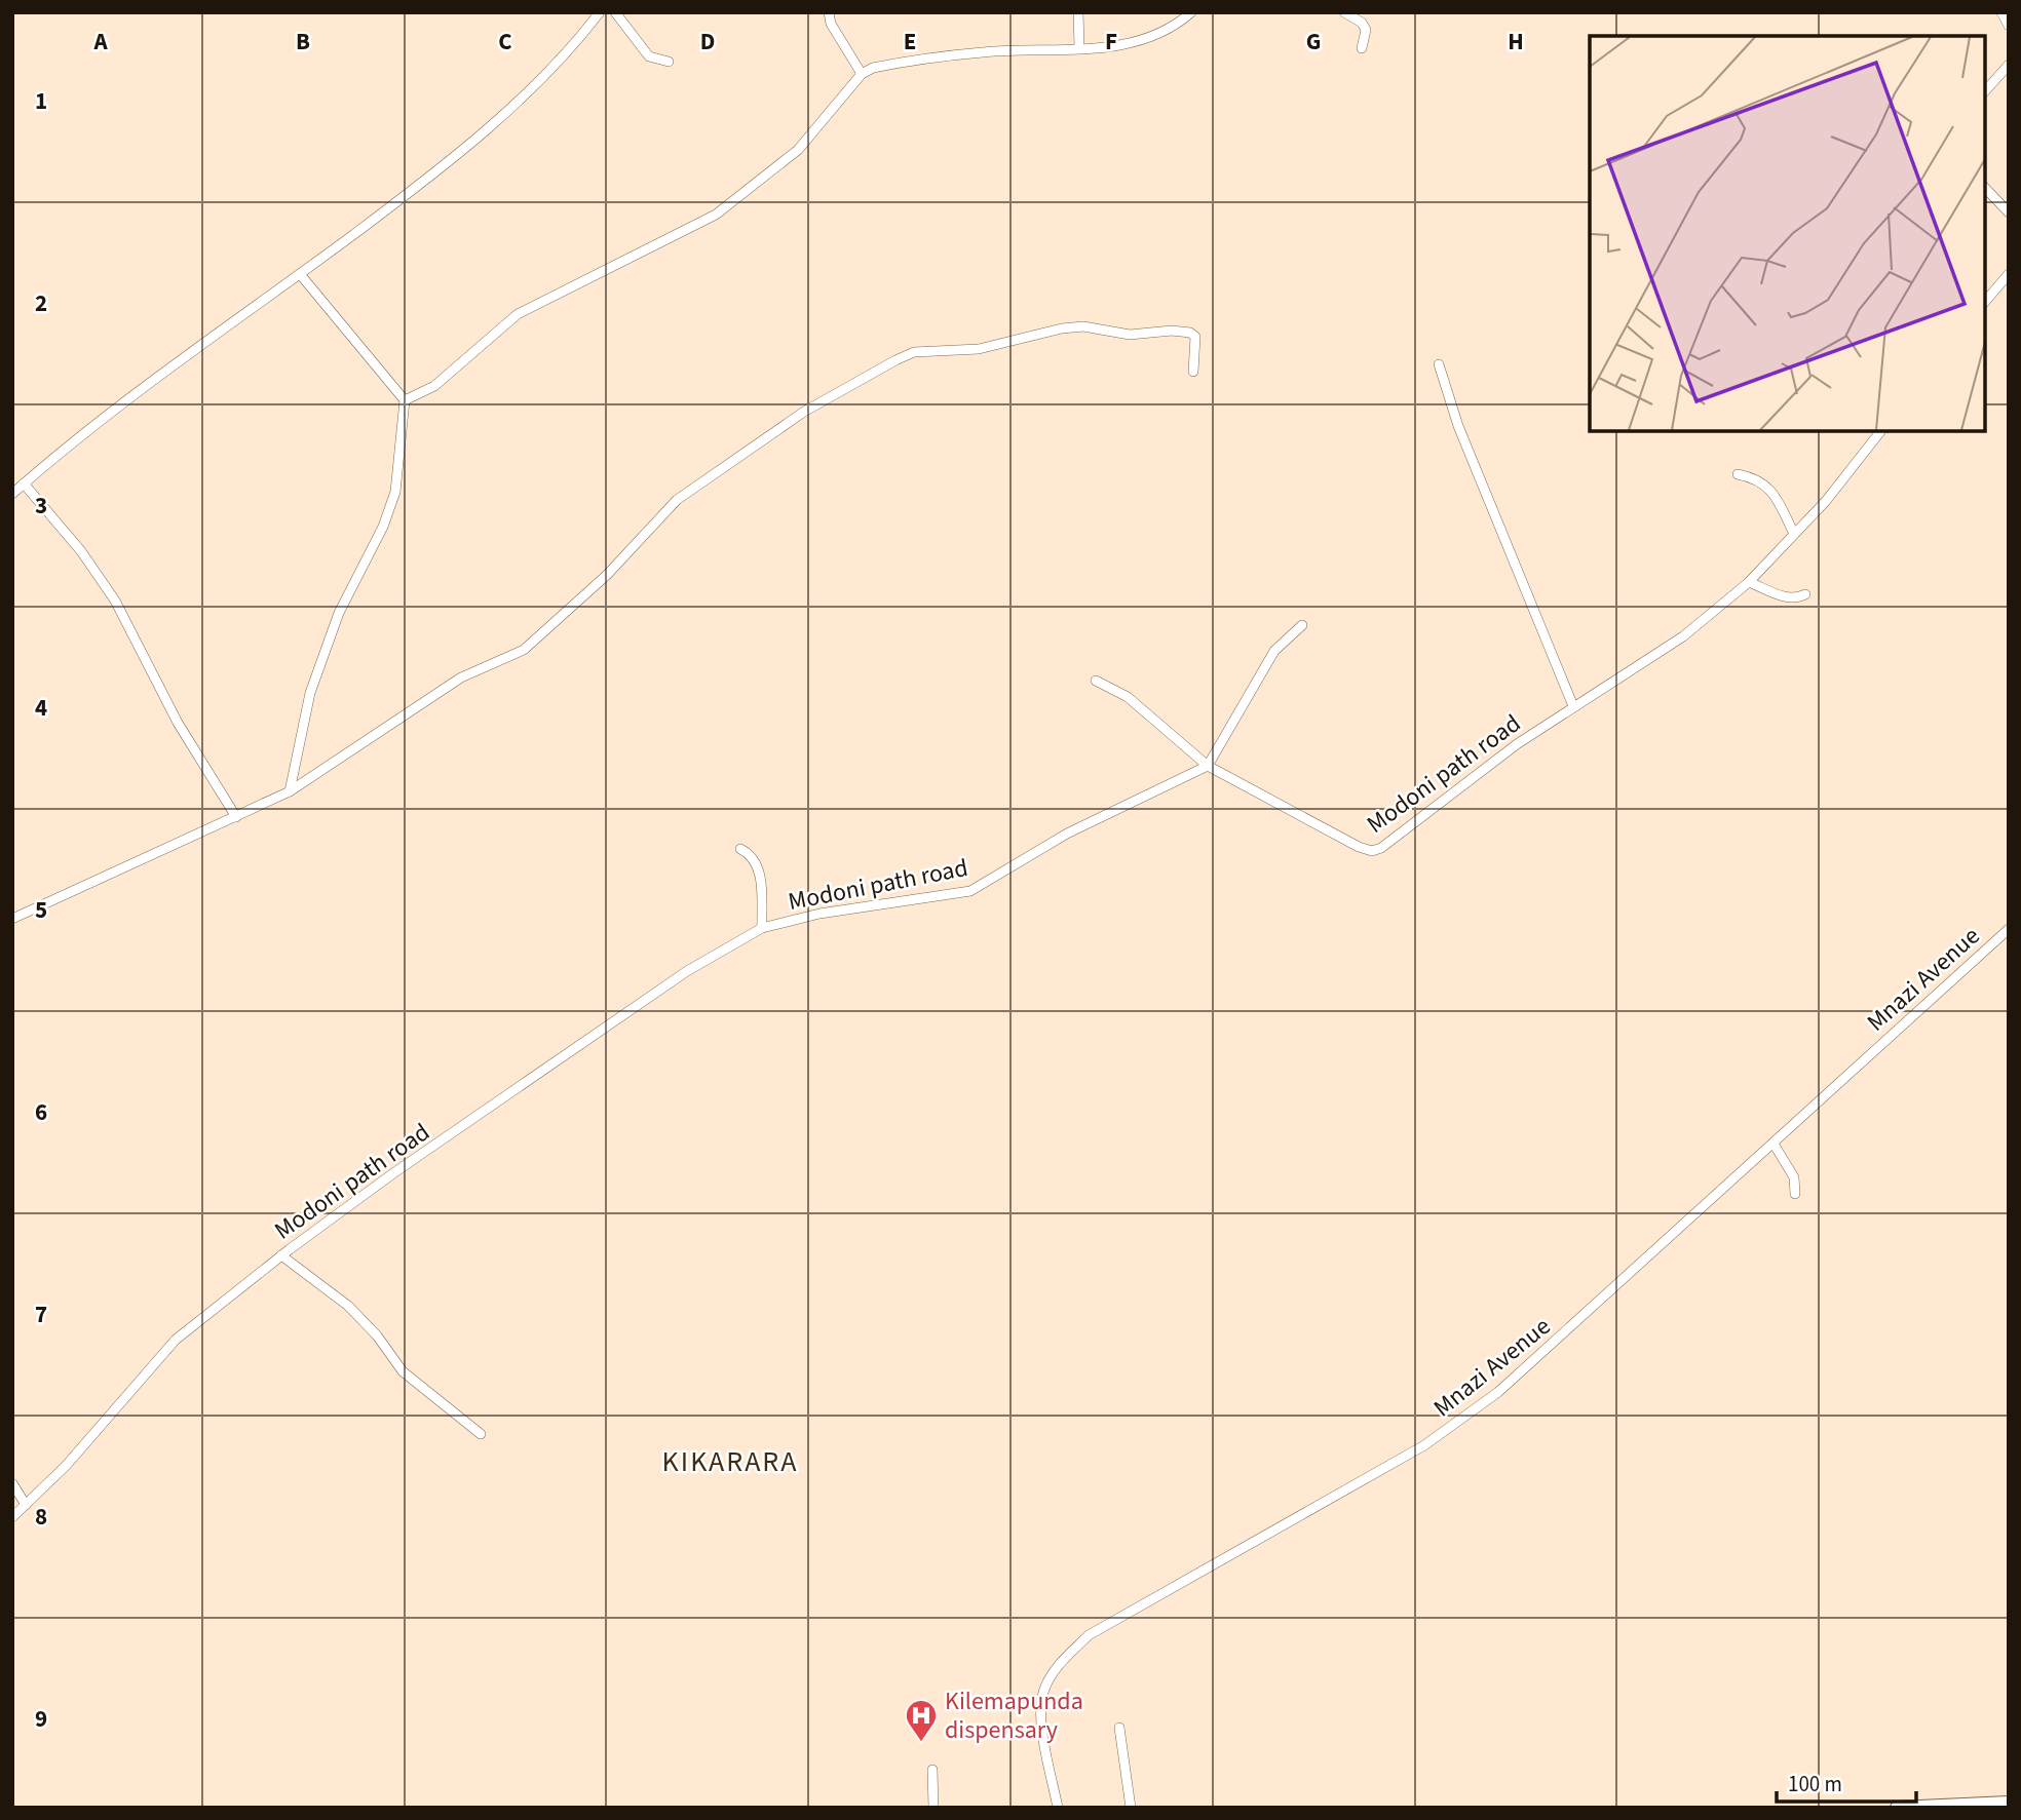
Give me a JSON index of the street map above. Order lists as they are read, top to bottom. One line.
{"streets":{"street":["Modoni path road","Mnazi Avenue"]},"districts":["KIKARARA"],"places":{"hospital":["Kilemapunda dispensary"]},"scale_bar":"100 m","grid":{"columns":["A","B","C","D","E","F","G","H"],"rows":["1","2","3","4","5","6","7","8","9"]}}
